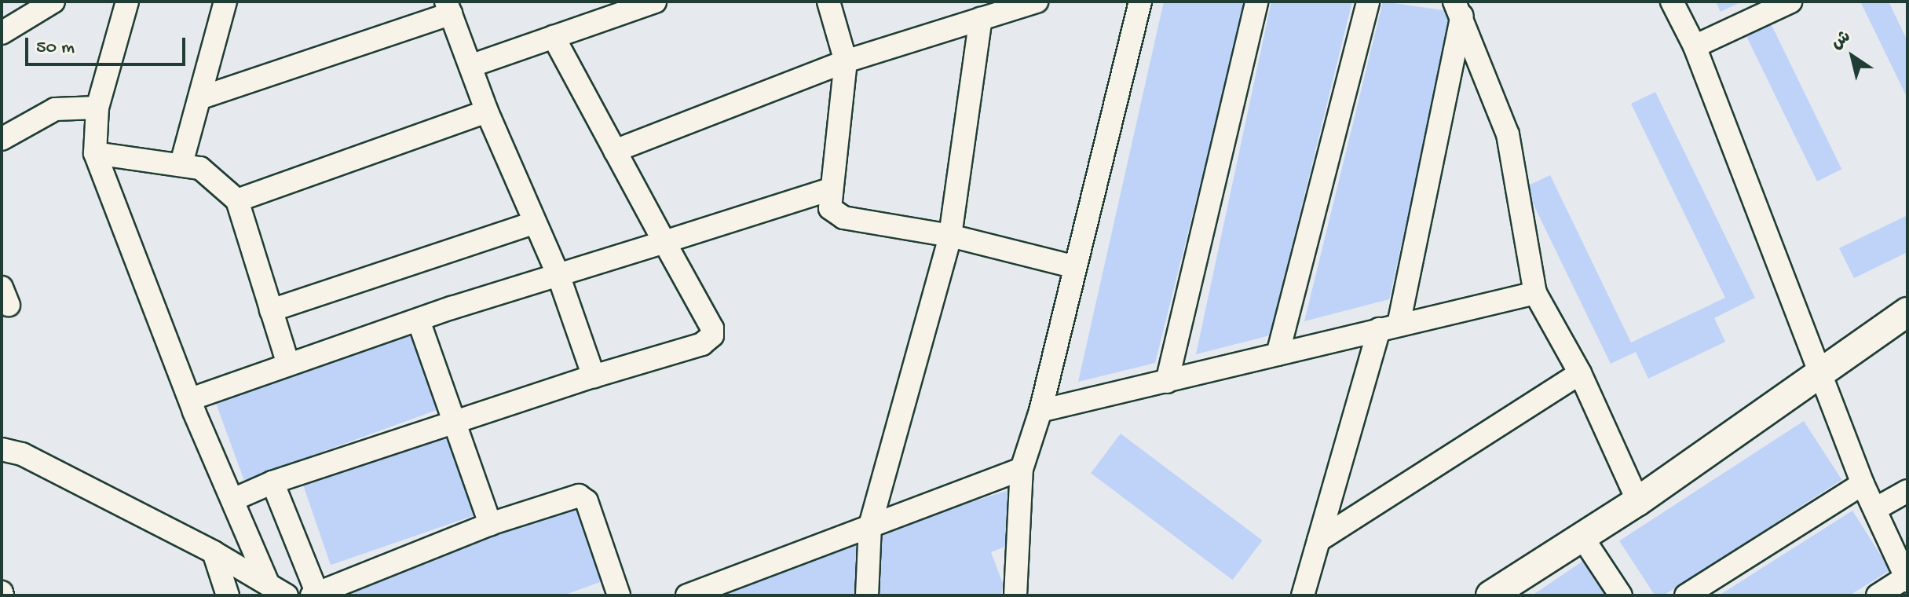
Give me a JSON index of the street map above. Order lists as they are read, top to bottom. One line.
{"scale_bar":"50 m","north":"top left"}
